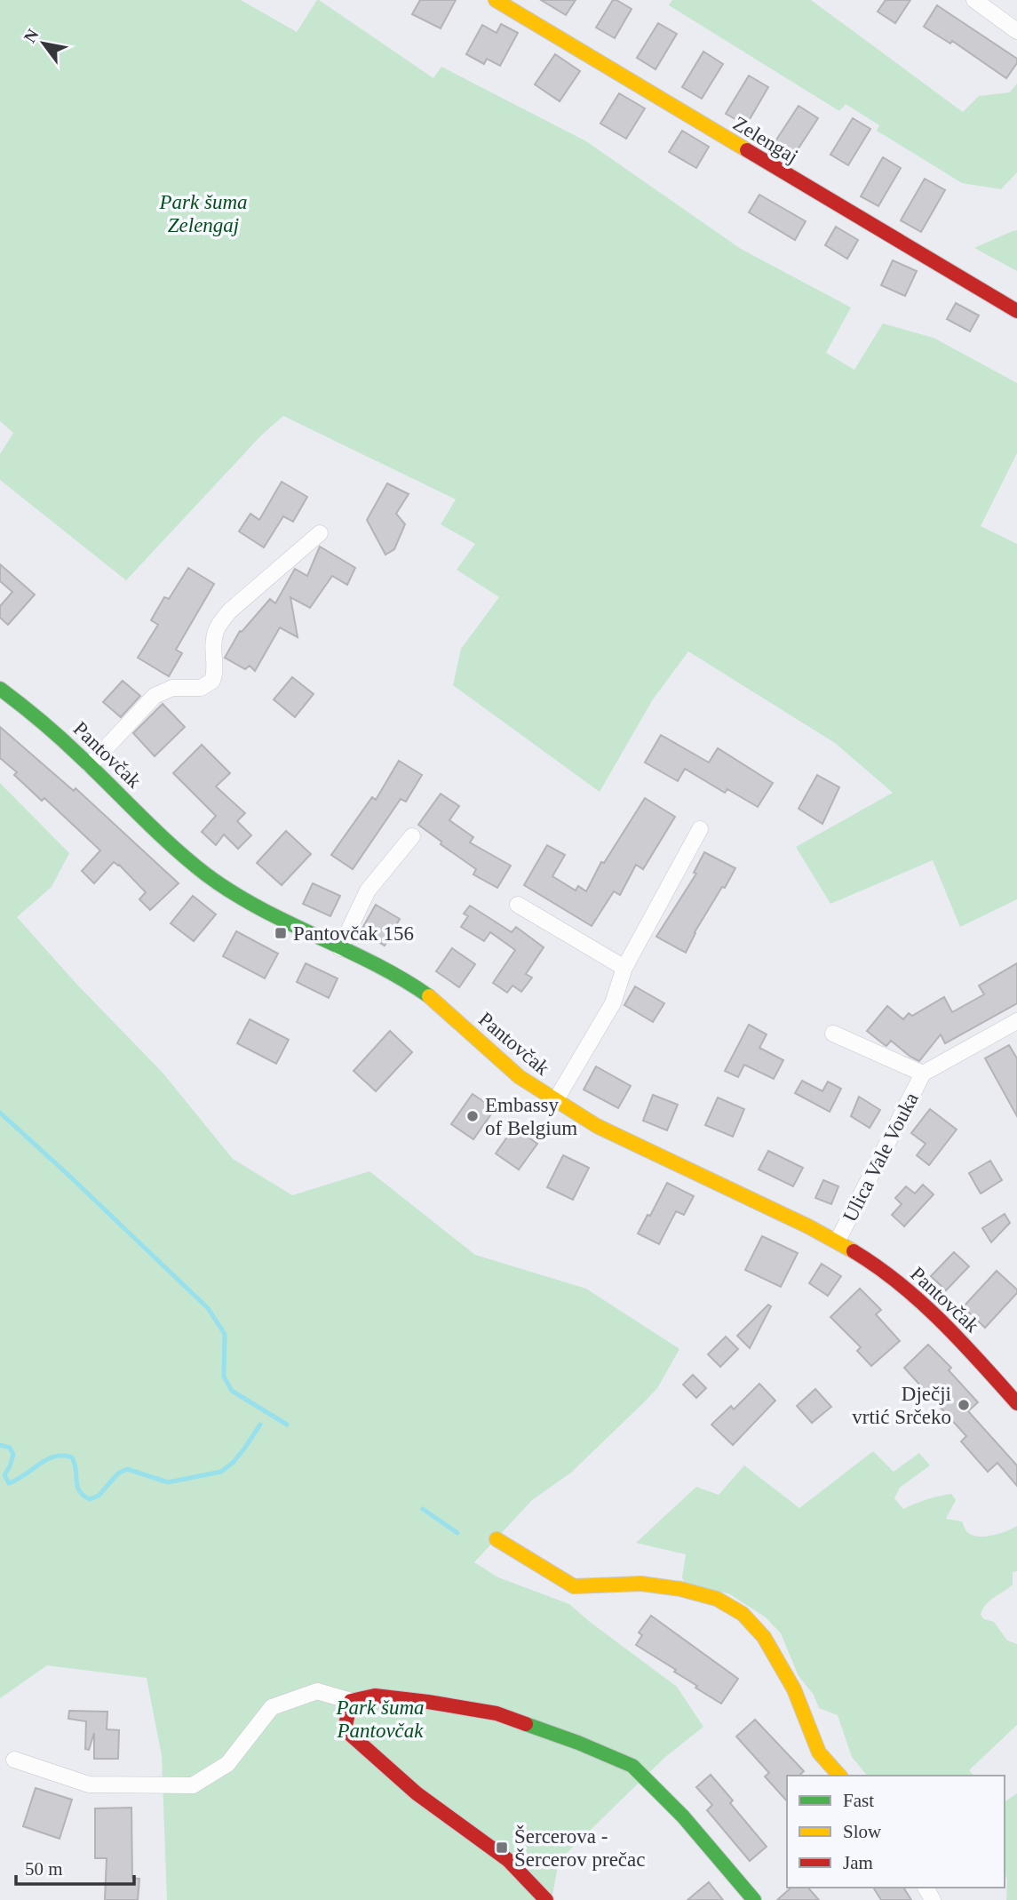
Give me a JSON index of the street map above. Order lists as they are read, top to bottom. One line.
{"streets":{"street":["Zelengaj","Pantovčak","Ulica Vale Vouka"]},"crossings":[["Pantovčak","Ulica Vale Vouka"]],"parks":["Park šuma Zelengaj","Park šuma Pantovčak"],"places":{"transit":["Pantovčak 156","Šercerova - Šercerov prečac"],"other":["Embassy of Belgium","Dječji vrtić Srčeko"]},"legend":["Fast","Slow","Jam"],"scale_bar":"50 m","north":"top left"}
